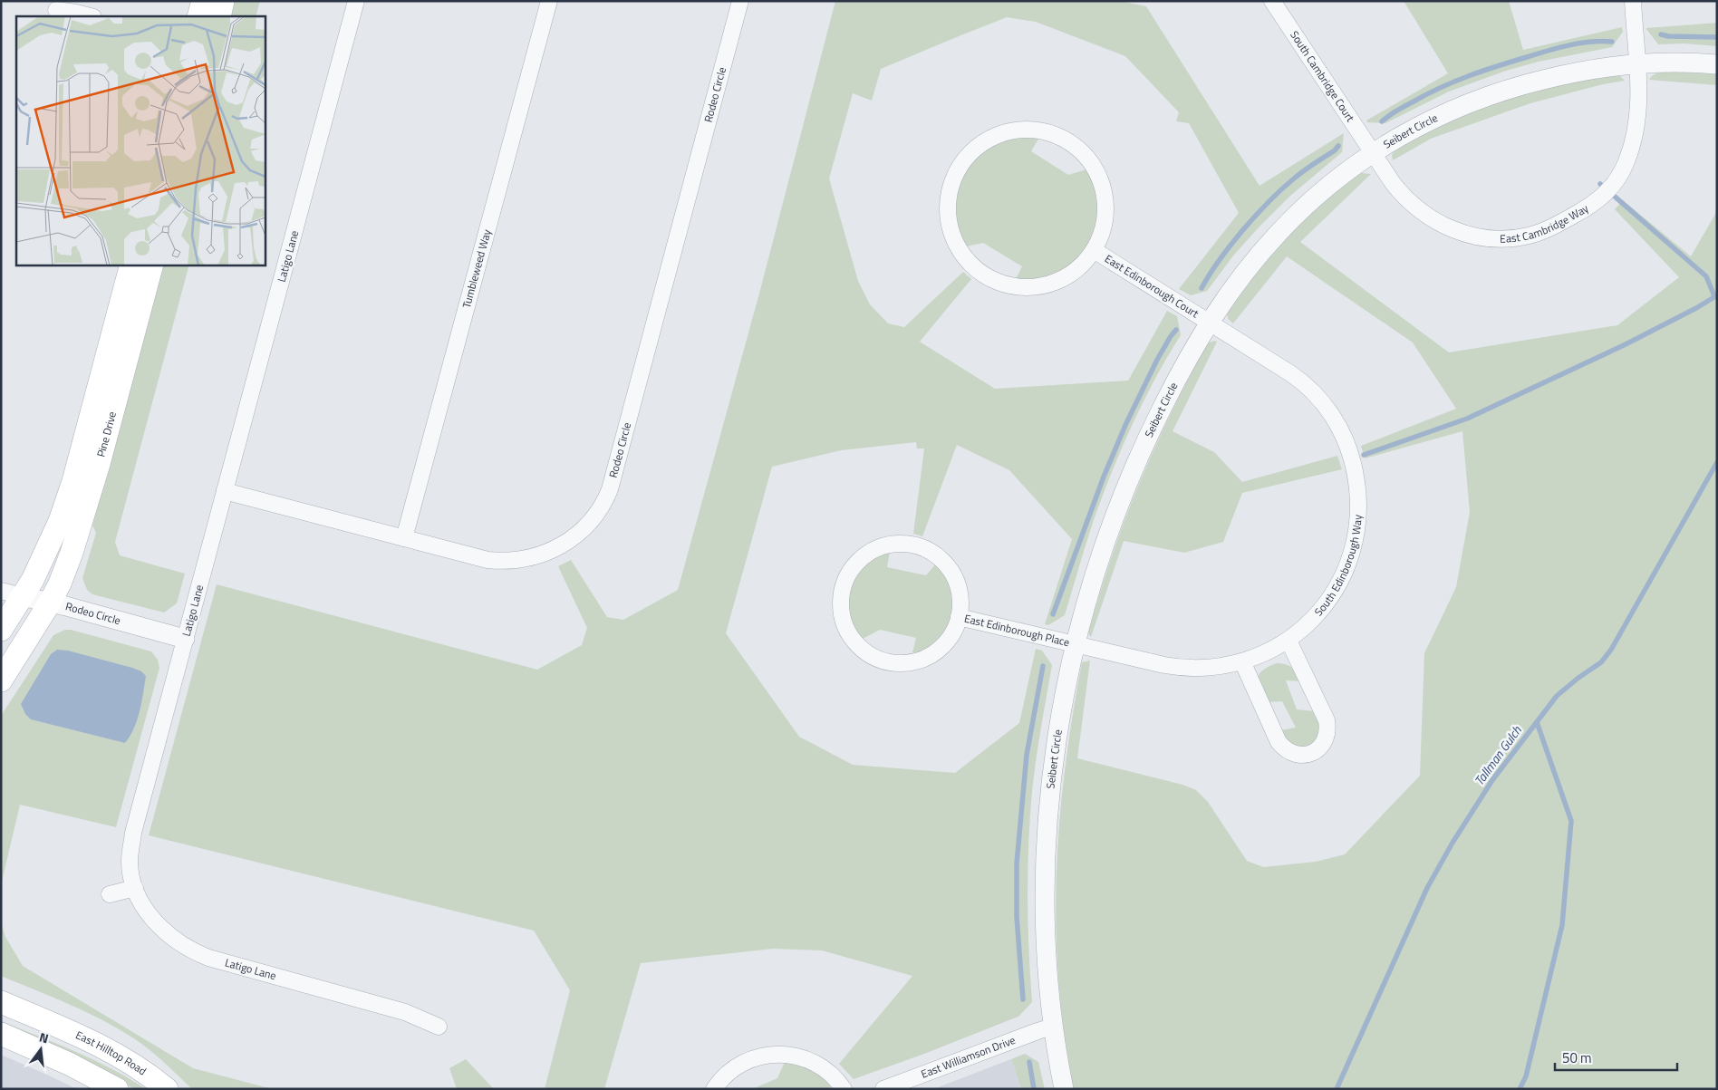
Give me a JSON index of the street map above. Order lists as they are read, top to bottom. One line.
{"streets":{"main road":["Pine Drive","East Hilltop Road"],"street":["South Cambridge Court","Rodeo Circle","Seibert Circle","East Cambridge Way","Latigo Lane","Tumbleweed Way","East Edinborough Court","South Edinborough Way","East Edinborough Place","East Williamson Drive"]},"crossings":[["South Cambridge Court","Seibert Circle"],["South Cambridge Court","East Cambridge Way"],["Rodeo Circle","Latigo Lane"],["Rodeo Circle","Tumbleweed Way"],["Rodeo Circle","Pine Drive"],["Seibert Circle","East Cambridge Way"],["Seibert Circle","East Edinborough Court"],["Seibert Circle","South Edinborough Way"],["Seibert Circle","East Edinborough Place"],["Seibert Circle","East Williamson Drive"],["East Edinborough Court","South Edinborough Way"],["South Edinborough Way","East Edinborough Place"]],"water":["Tallman Gulch"],"scale_bar":"50 m","north":"top"}
